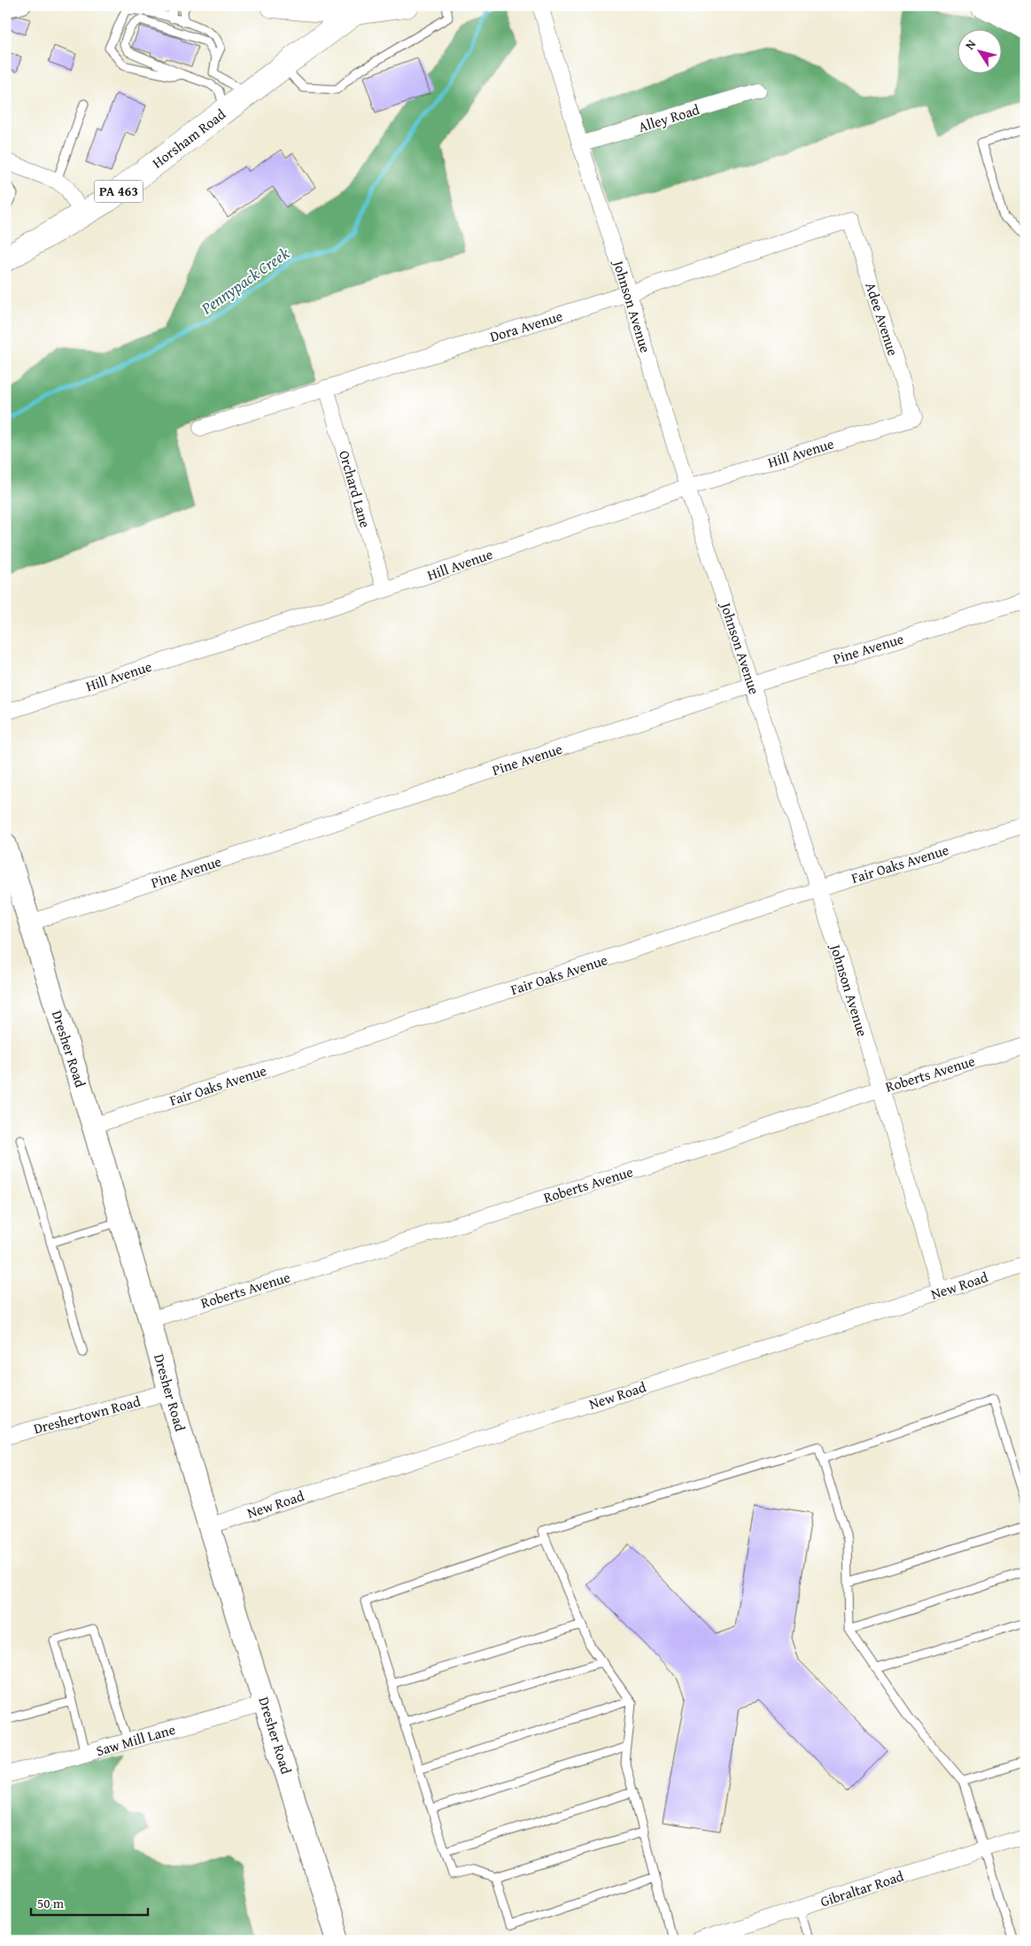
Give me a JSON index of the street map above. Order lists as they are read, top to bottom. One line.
{"streets":{"main road":["Horsham Road","PA 463","Dresher Road"],"street":["Alley Road","Johnson Avenue","Adee Avenue","Dora Avenue","Hill Avenue","Orchard Lane","Pine Avenue","Fair Oaks Avenue","Roberts Avenue","New Road","Dreshertown Road","Saw Mill Lane","Gibraltar Road"]},"crossings":[["Alley Road","Johnson Avenue"],["Johnson Avenue","Dora Avenue"],["Johnson Avenue","Hill Avenue"],["Johnson Avenue","Pine Avenue"],["Johnson Avenue","Fair Oaks Avenue"],["Johnson Avenue","Roberts Avenue"],["Johnson Avenue","New Road"],["Adee Avenue","Dora Avenue"],["Adee Avenue","Hill Avenue"],["Dora Avenue","Orchard Lane"],["Hill Avenue","Orchard Lane"],["Pine Avenue","Dresher Road"],["Fair Oaks Avenue","Dresher Road"],["Dresher Road","Roberts Avenue"],["Dresher Road","New Road"],["Dresher Road","Dreshertown Road"],["Dresher Road","Saw Mill Lane"]],"water":["Pennypack Creek"],"scale_bar":"50 m","north":"top left"}
